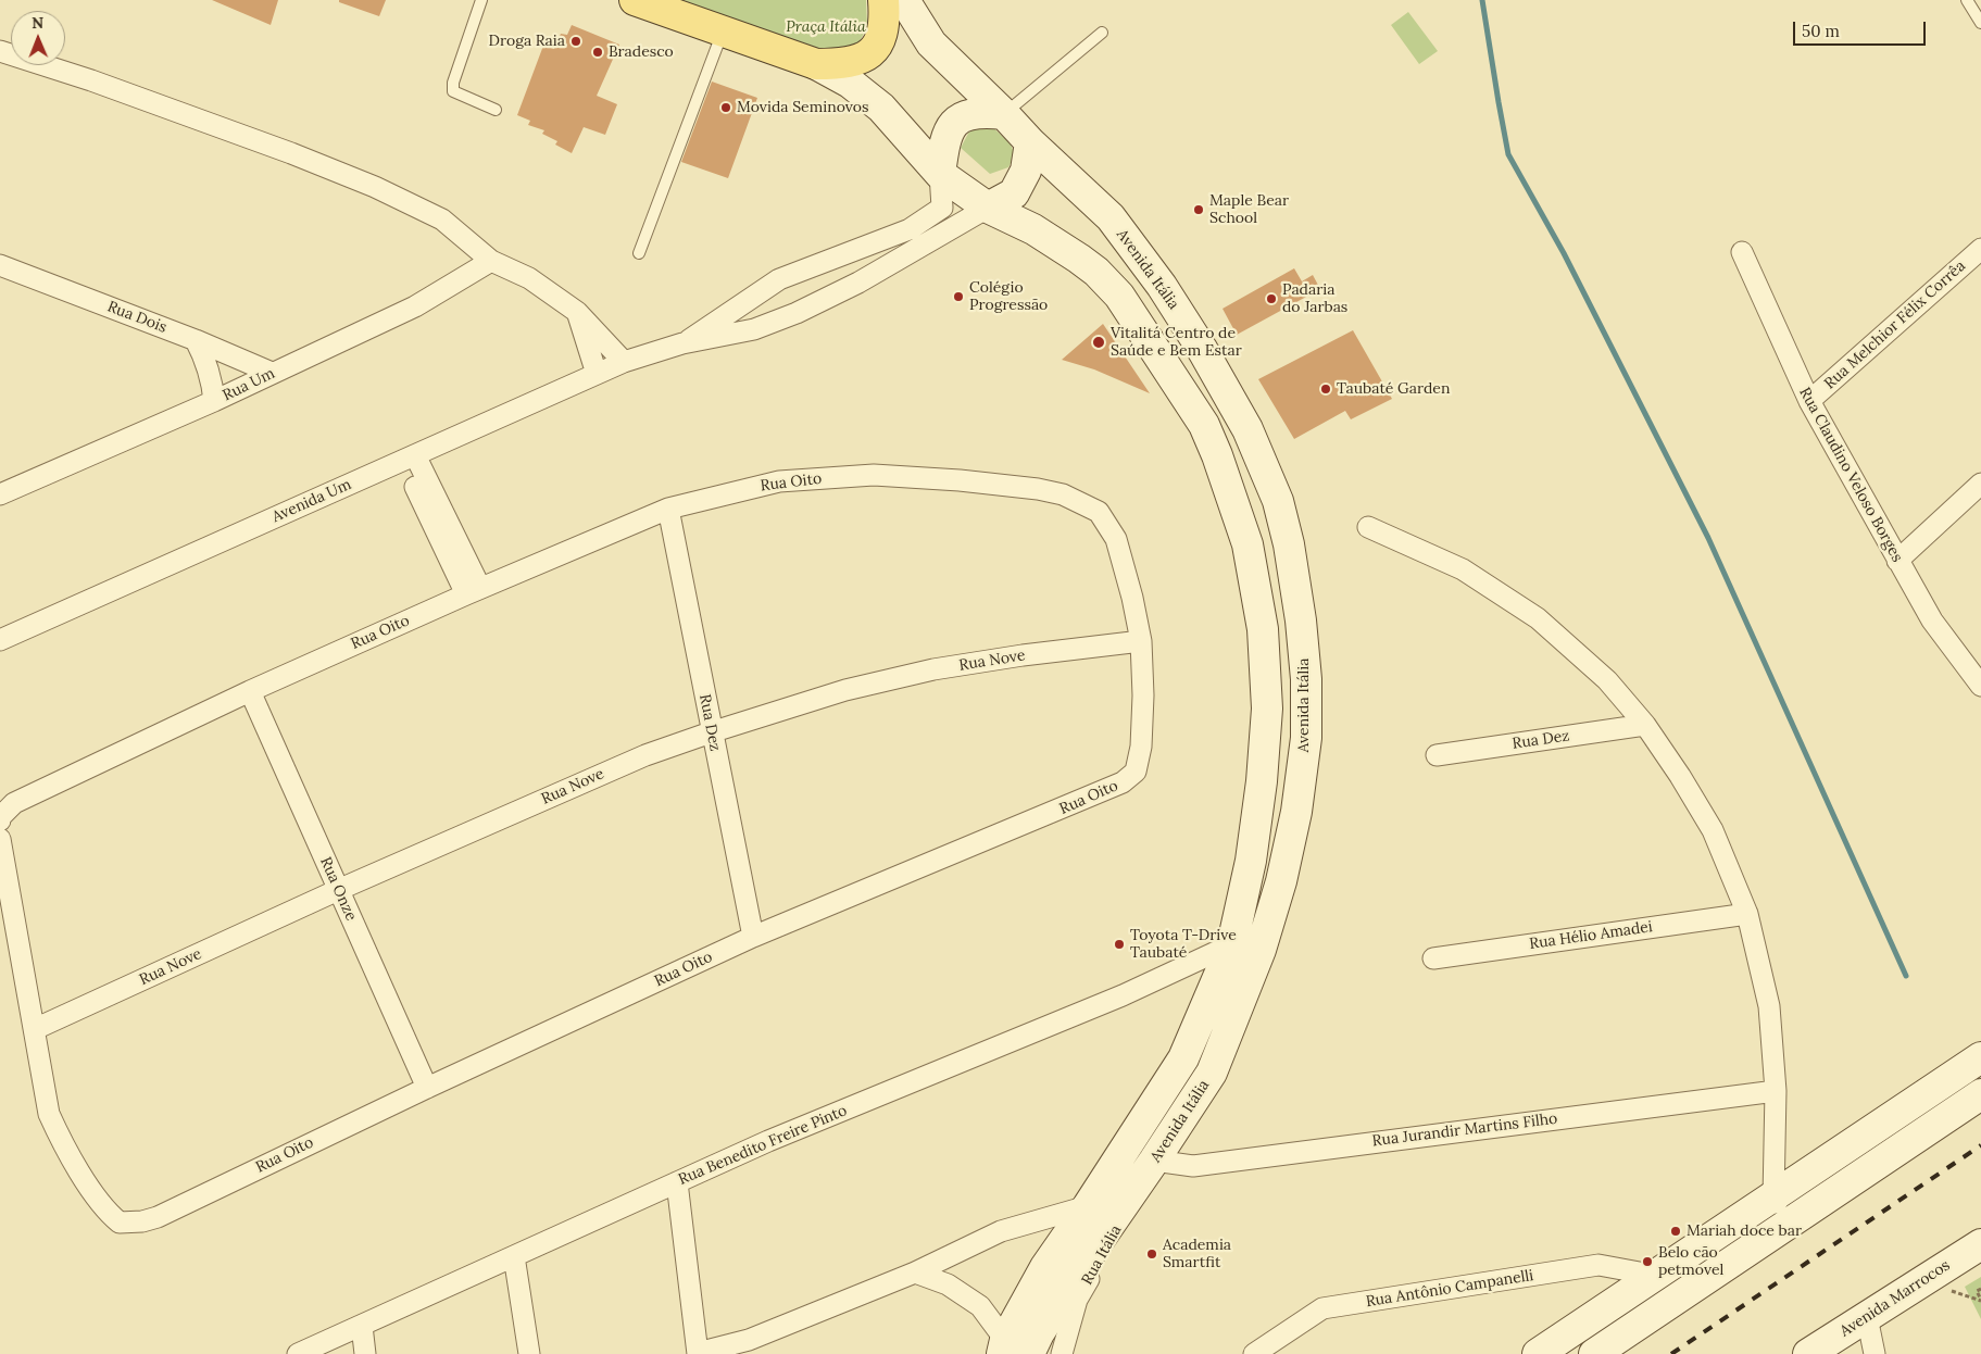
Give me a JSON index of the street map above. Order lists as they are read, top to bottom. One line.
{"streets":{"main road":["Avenida Itália","Avenida Marrocos"],"street":["Rua Dois","Rua Melchior Félix Corrêa","Rua Um","Rua Claudino Veloso Borges","Rua Oito","Avenida Um","Rua Nove","Rua Dez","Rua Onze","Rua Hélio Amadei","Rua Jurandir Martins Filho","Rua Benedito Freire Pinto","Rua Itália","Rua Antônio Campanelli"]},"crossings":[["Avenida Itália","Rua Jurandir Martins Filho"],["Avenida Itália","Rua Benedito Freire Pinto"],["Avenida Itália","Rua Itália"],["Rua Dois","Rua Um"],["Rua Melchior Félix Corrêa","Rua Claudino Veloso Borges"],["Rua Oito","Rua Nove"],["Rua Oito","Rua Dez"],["Rua Oito","Rua Onze"],["Rua Nove","Rua Dez"],["Rua Nove","Rua Onze"],["Rua Jurandir Martins Filho","Rua Itália"]],"parks":["Praça Itália"],"places":["Droga Raia","Bradesco","Movida Seminovos","Maple Bear School","Colégio Progressão","Padaria do Jarbas","Vitalitá Centro de Saúde e Bem Estar","Taubaté Garden","Toyota T-Drive Taubaté","Mariah doce bar","Academia Smartfit","Belo cão petmovel"],"scale_bar":"50 m","north":"top"}
